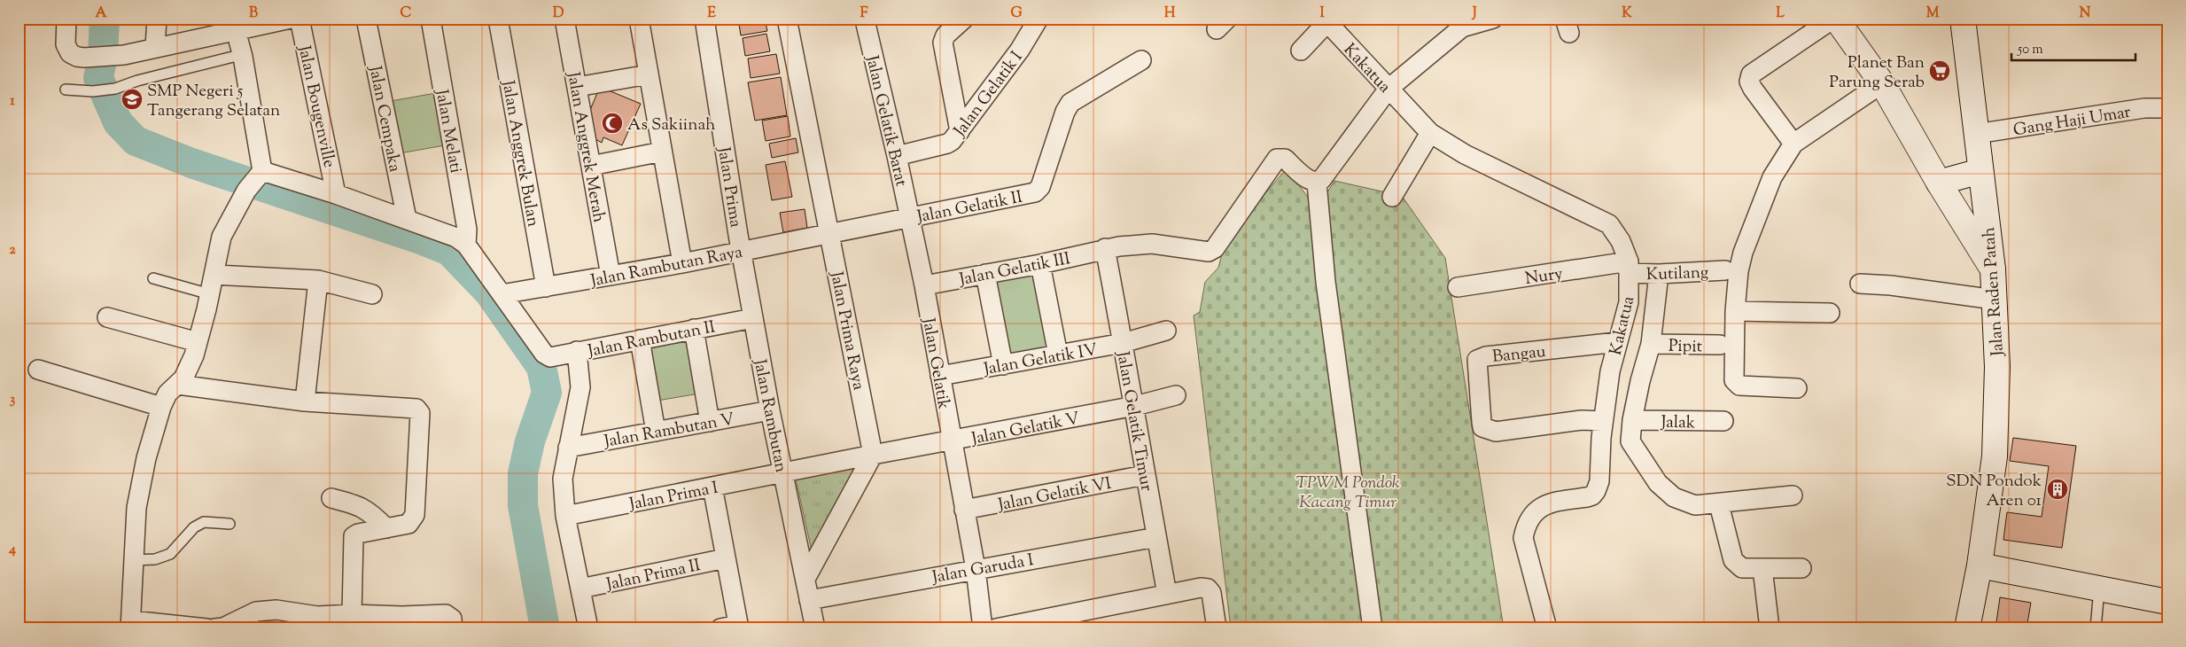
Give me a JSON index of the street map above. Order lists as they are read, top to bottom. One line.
{"streets":{"main road":["Jalan Raden Patah"],"street":["Kakatua","Jalan Gelatik I","Jalan Bougenville","Jalan Cempaka","Gang Haji Umar","Jalan Gelatik Barat","Jalan Melati","Jalan Anggrek Merah","Jalan Anggrek Bulan","Jalan Prima","Jalan Gelatik II","Jalan Rambutan Raya","Jalan Gelatik III","Kutilang","Nury","Jalan Prima Raya","Jalan Rambutan II","Pipit","Bangau","Jalan Gelatik IV","Jalan Gelatik","Jalan Rambutan","Jalan Gelatik Timur","Jalak","Jalan Gelatik V","Jalan Rambutan V","Jalan Gelatik VI","Jalan Prima I","Jalan Garuda I","Jalan Prima II"]},"crossings":[["Kakatua","Kutilang"],["Kakatua","Nury"],["Kakatua","Bangau"],["Jalan Gelatik I","Jalan Gelatik Barat"],["Gang Haji Umar","Jalan Raden Patah"],["Jalan Gelatik Barat","Jalan Gelatik II"],["Jalan Gelatik Barat","Jalan Gelatik"],["Jalan Anggrek Merah","Jalan Rambutan Raya"],["Jalan Anggrek Bulan","Jalan Rambutan Raya"],["Jalan Prima","Jalan Rambutan Raya"],["Jalan Prima","Jalan Rambutan"],["Jalan Gelatik II","Jalan Rambutan Raya"],["Jalan Gelatik II","Jalan Prima Raya"],["Jalan Gelatik II","Jalan Gelatik"],["Jalan Rambutan Raya","Jalan Prima Raya"],["Jalan Rambutan Raya","Jalan Rambutan II"],["Jalan Rambutan Raya","Jalan Rambutan"],["Jalan Gelatik III","Jalan Gelatik"],["Jalan Gelatik III","Jalan Gelatik Timur"],["Kutilang","Nury"],["Jalan Prima Raya","Jalan Gelatik V"],["Jalan Rambutan II","Jalan Rambutan"],["Jalan Gelatik IV","Jalan Gelatik"],["Jalan Gelatik IV","Jalan Gelatik Timur"],["Jalan Gelatik","Jalan Gelatik V"],["Jalan Gelatik","Jalan Gelatik VI"],["Jalan Gelatik","Jalan Garuda I"],["Jalan Rambutan","Jalan Gelatik V"],["Jalan Rambutan","Jalan Rambutan V"],["Jalan Rambutan","Jalan Prima I"],["Jalan Gelatik Timur","Jalan Gelatik V"],["Jalan Gelatik Timur","Jalan Gelatik VI"],["Jalan Gelatik Timur","Jalan Garuda I"],["Jalan Gelatik V","Jalan Prima I"]],"parks":["TPWM Pondok Kacang Timur"],"places":{"supermarket":["Planet Ban Parung Serab"],"school or university":["SMP Negeri 5 Tangerang Selatan"],"mosque":["As Sakiinah"],"building":["SDN Pondok Aren 01"]},"scale_bar":"50 m","grid":{"columns":["A","B","C","D","E","F","G","H","I","J","K","L","M","N"],"rows":["1","2","3","4"]}}
